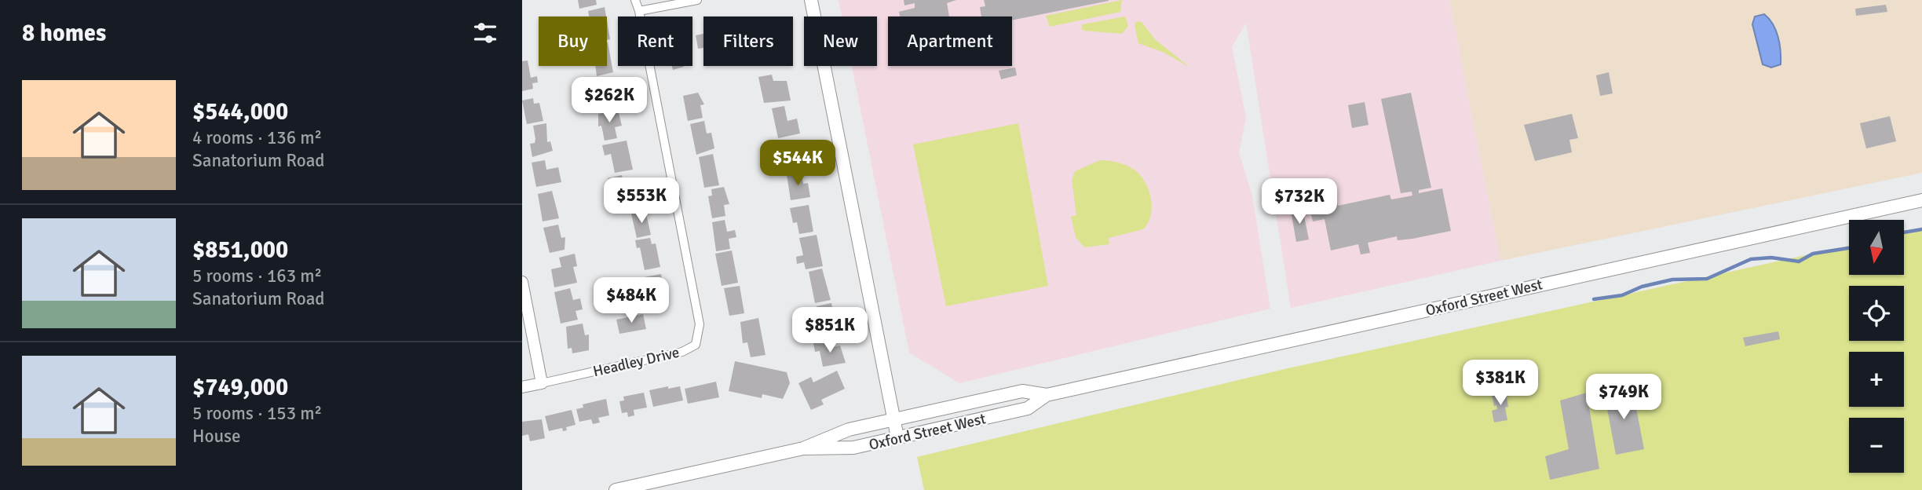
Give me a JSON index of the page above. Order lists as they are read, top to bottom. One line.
{"streets":{"main road":["Oxford Street West"],"street":["Headley Drive"]},"north":"bottom","page":{"heading":"8 homes","chip":["Buy","Rent","Filters","New","Apartment"],"list":[{"name":"$544,000","note":"4 rooms · 136 m² · Sanatorium Road"},{"name":"$851,000","note":"5 rooms · 163 m² · Sanatorium Road"},{"name":"$749,000","note":"5 rooms · 153 m² · House"}],"price":["$262K","$544K","$553K","$732K","$484K","$851K","$381K","$749K"],"map_buttons":["+","−"]}}
